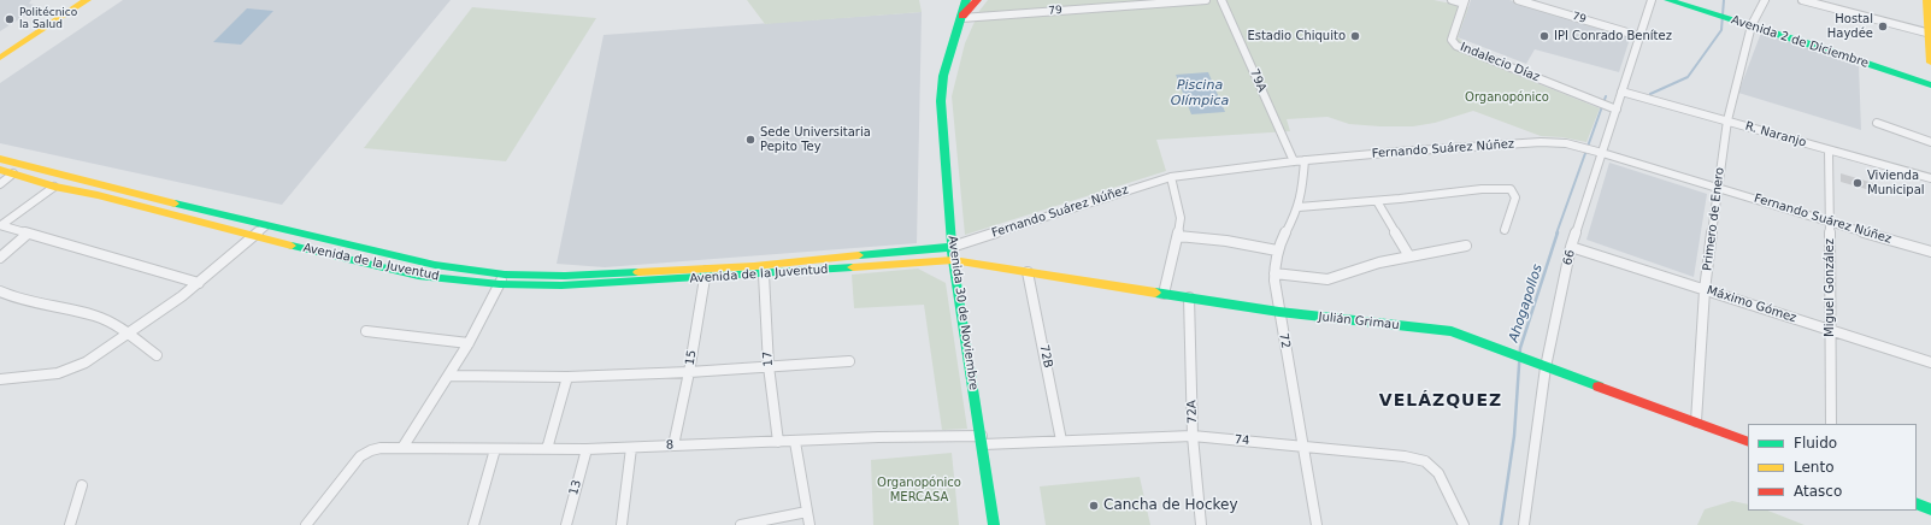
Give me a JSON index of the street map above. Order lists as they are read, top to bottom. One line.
{"streets":{"main road":["Avenida 2 de Diciembre","Avenida de la Juventud","Avenida 30 de Noviembre","Julián Grimau"],"street":["79","Indalecio Díaz","79A","R. Naranjo","Fernando Suárez Núñez","Primero de Enero","66","Miguel González","Máximo Gómez","72","72B","15","17","72A","74","8","13"]},"crossings":[["79","66"],["79","Avenida 30 de Noviembre"],["Avenida 2 de Diciembre","Primero de Enero"],["Indalecio Díaz","66"],["79A","Fernando Suárez Núñez"],["R. Naranjo","Primero de Enero"],["R. Naranjo","66"],["R. Naranjo","Miguel González"],["Fernando Suárez Núñez","Primero de Enero"],["Fernando Suárez Núñez","66"],["Fernando Suárez Núñez","Avenida de la Juventud"],["Fernando Suárez Núñez","Miguel González"],["Fernando Suárez Núñez","Avenida 30 de Noviembre"],["Fernando Suárez Núñez","72"],["Primero de Enero","Máximo Gómez"],["Primero de Enero","Julián Grimau"],["66","Máximo Gómez"],["66","Julián Grimau"],["Avenida de la Juventud","Avenida 30 de Noviembre"],["Avenida de la Juventud","Julián Grimau"],["Avenida de la Juventud","15"],["Avenida de la Juventud","17"],["Miguel González","Máximo Gómez"],["Avenida 30 de Noviembre","Julián Grimau"],["Avenida 30 de Noviembre","74"],["Avenida 30 de Noviembre","8"],["Julián Grimau","72"],["Julián Grimau","72B"],["Julián Grimau","72A"],["72","74"],["72B","74"],["15","8"],["17","8"],["72A","74"],["74","8"],["8","13"]],"districts":["VELÁZQUEZ"],"water":["Piscina Olímpica","Ahogapollos"],"parks":["Organopónico","Organopónico MERCASA"],"places":["Politécnico la Salud","Hostal Haydée","Estadio Chiquito","IPI Conrado Benítez","Sede Universitaria Pepito Tey","Vivienda Municipal","Cancha de Hockey"],"legend":["Fluido","Lento","Atasco"]}
